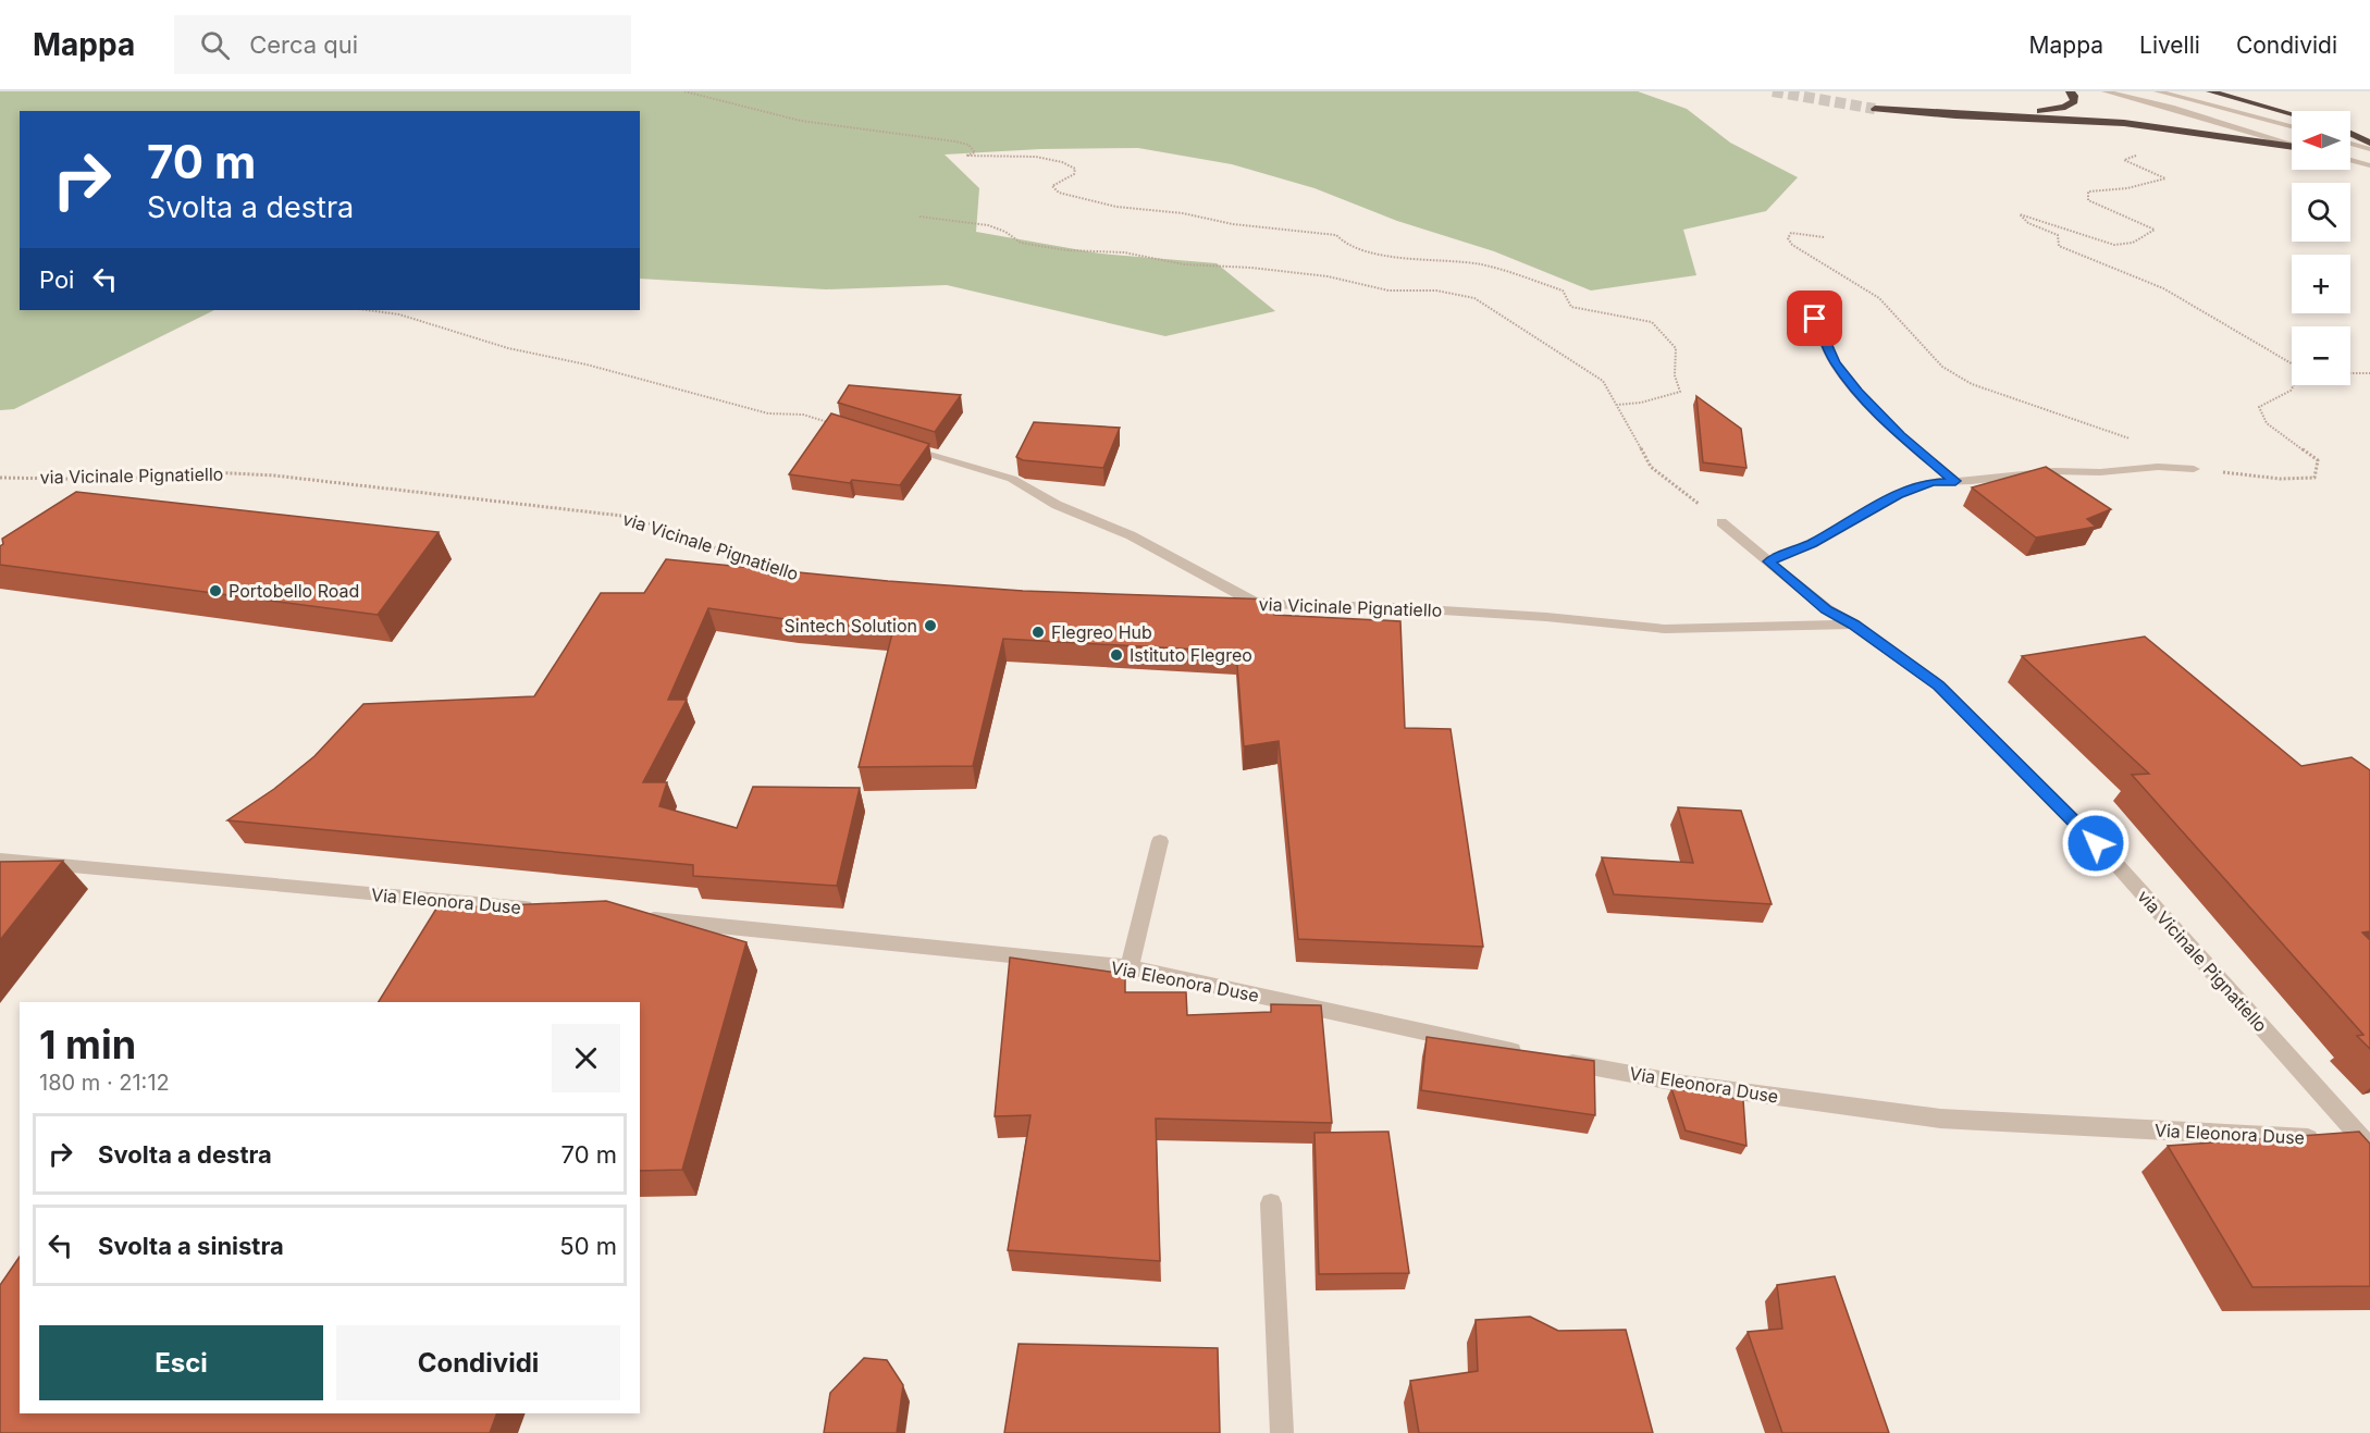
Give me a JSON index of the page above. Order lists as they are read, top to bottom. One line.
{"streets":{"street":["via Vicinale Pignatiello","Via Eleonora Duse"]},"crossings":[["via Vicinale Pignatiello","Via Eleonora Duse"]],"places":["Portobello Road","Sintech Solution","Flegreo Hub","Istituto Flegreo"],"north":"left","page":{"header":"Mappa","search":"Cerca qui","nav":["Mappa","Livelli","Condividi"],"map_buttons":["+","−"],"turn":["70 m","Svolta a destra"],"then":"Poi","heading":["1 min","180 m · 21:12"],"list":[{"name":"Svolta a destra","value":"70 m"},{"name":"Svolta a sinistra","value":"50 m"}],"buttons":["Esci","Condividi"]}}
